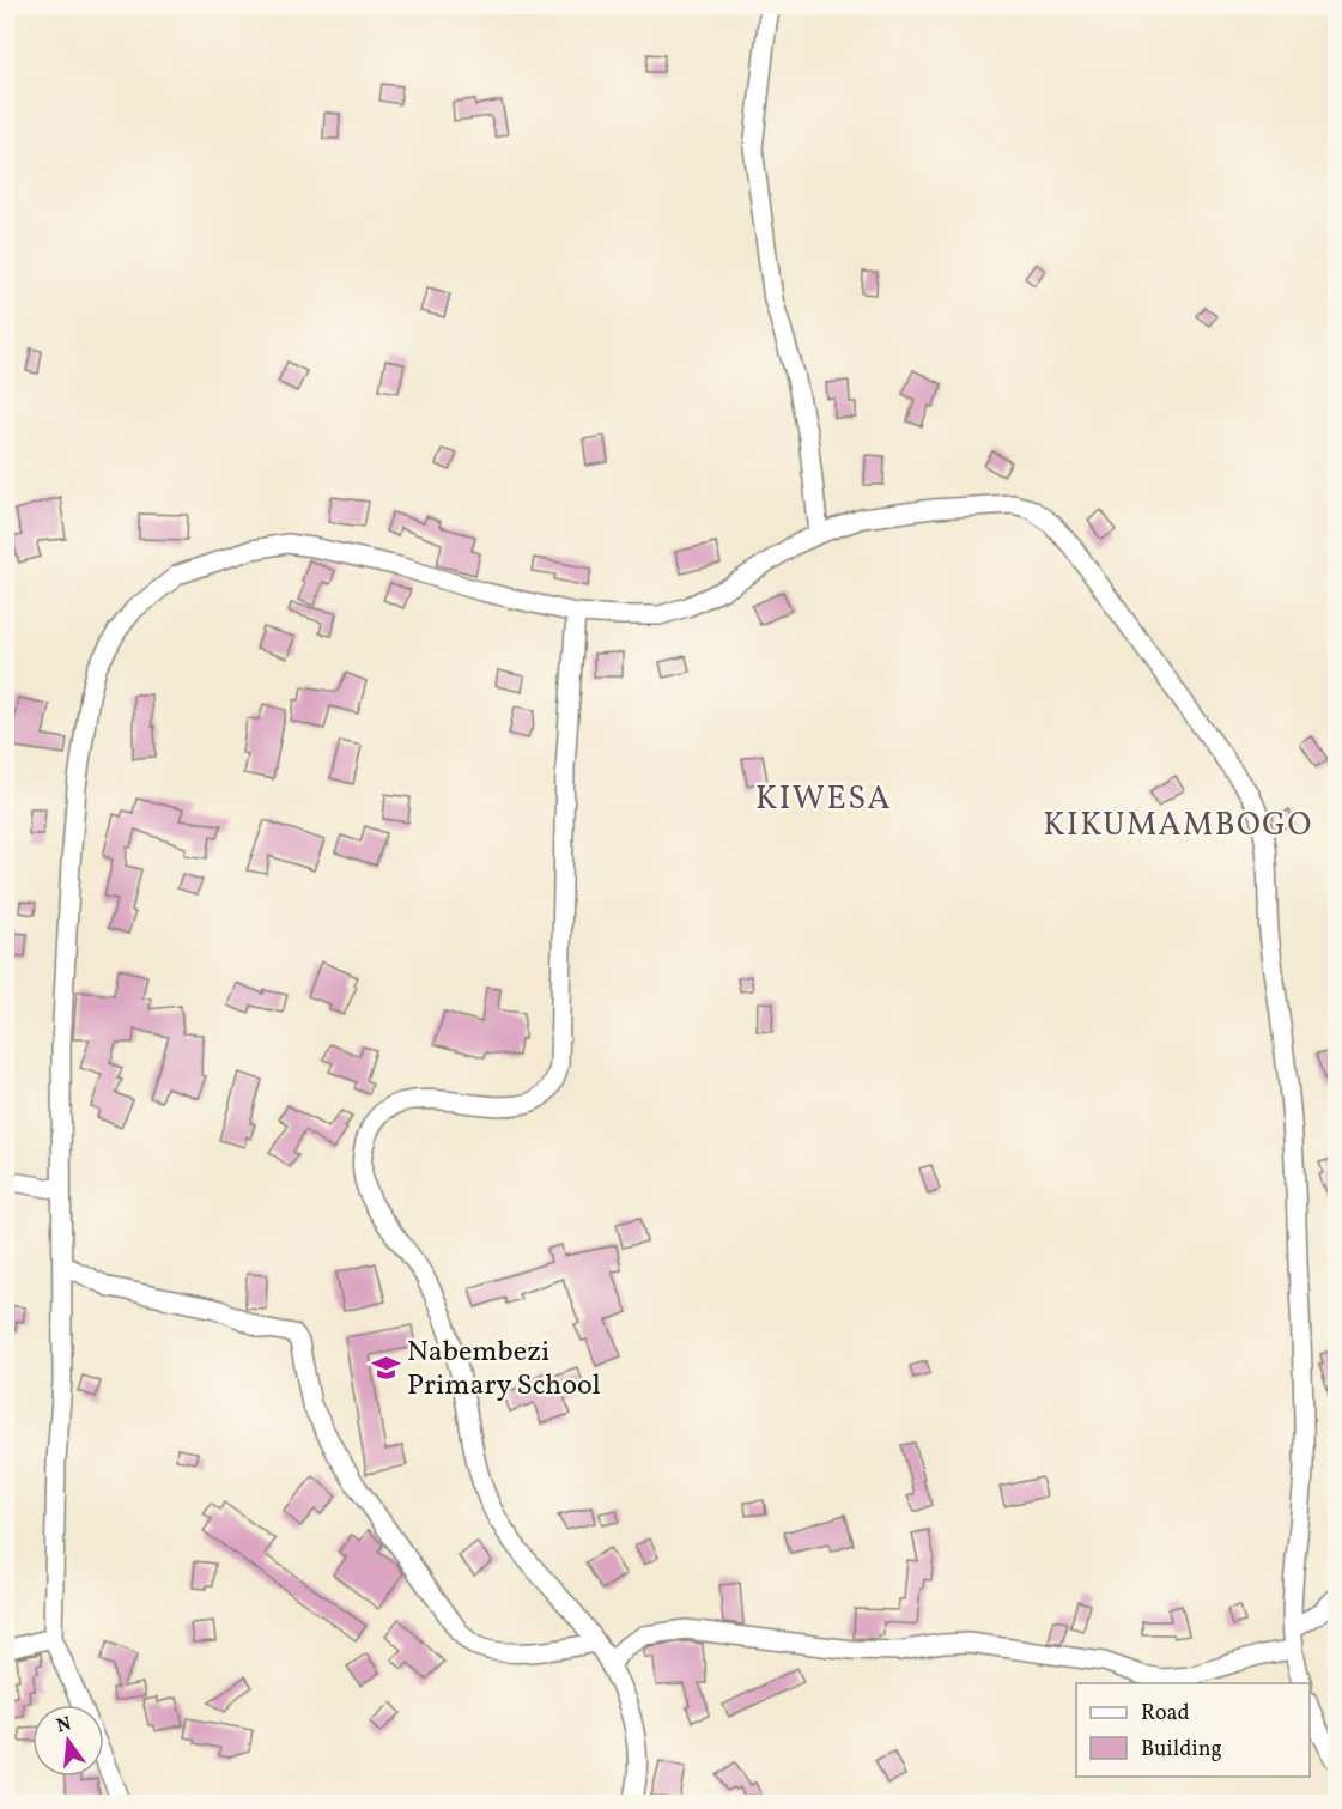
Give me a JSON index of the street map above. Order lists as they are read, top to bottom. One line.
{"districts":["KIWESA","KIKUMAMBOGO"],"places":{"school or university":["Nabembezi Primary School"]},"legend":["Road","Building"],"north":"top"}
